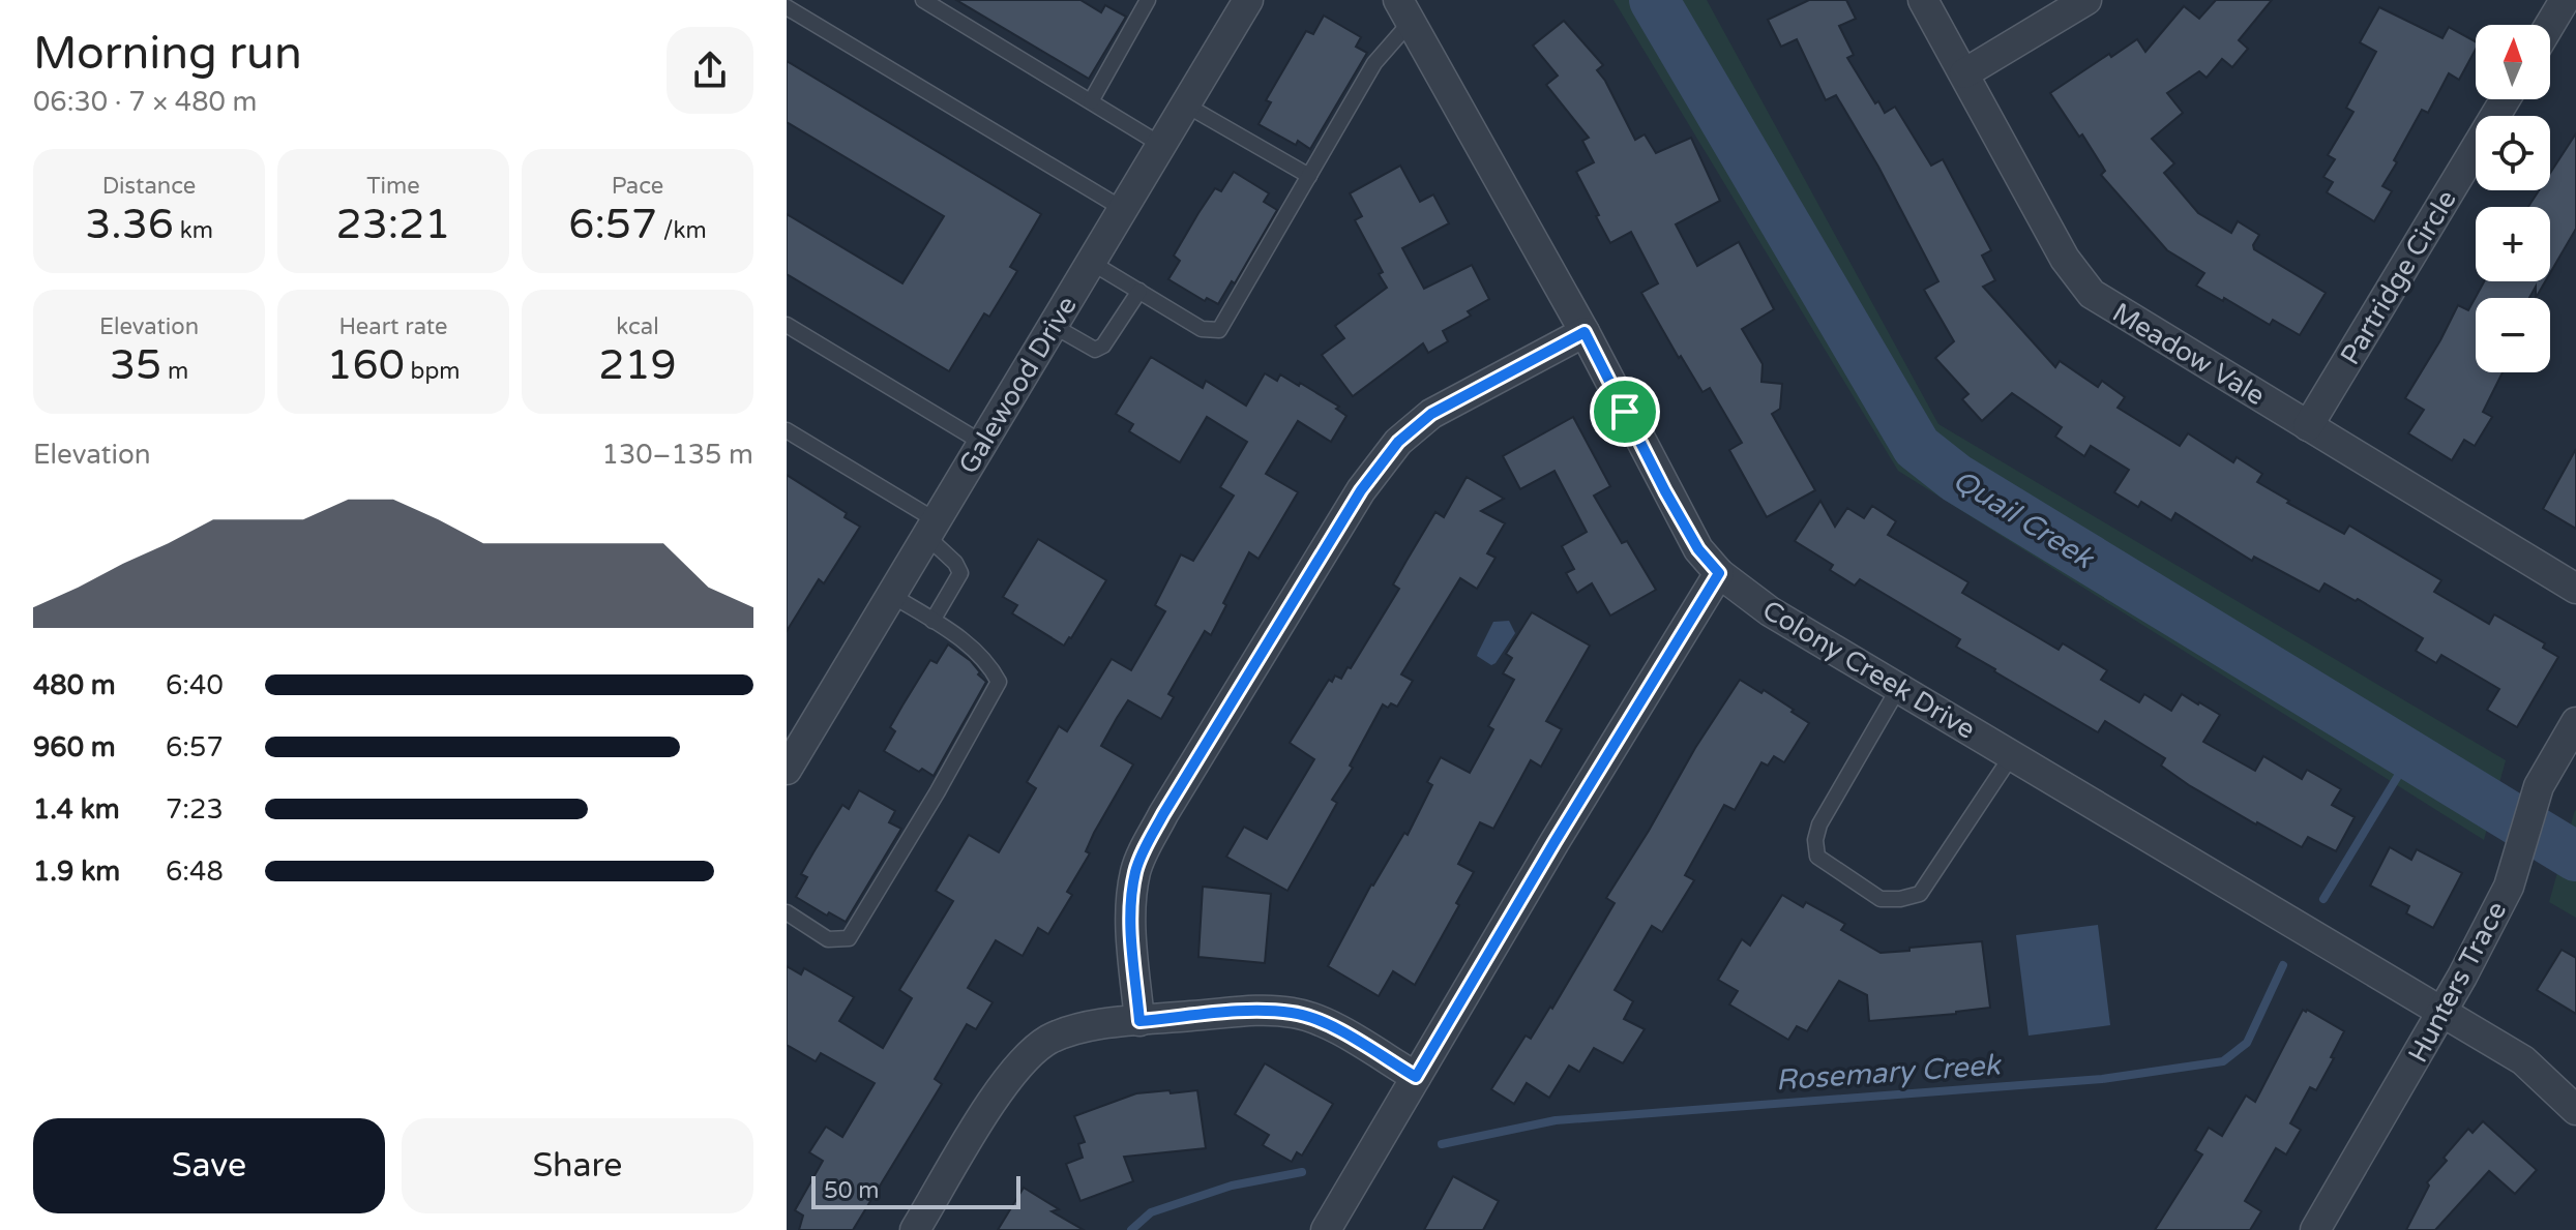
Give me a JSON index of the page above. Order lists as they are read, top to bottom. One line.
{"streets":{"street":["Partridge Circle","Meadow Vale","Galewood Drive","Colony Creek Drive","Hunters Trace"]},"crossings":[["Partridge Circle","Meadow Vale"],["Colony Creek Drive","Hunters Trace"]],"water":["Quail Creek","Rosemary Creek"],"scale_bar":"50 m","north":"top","page":{"heading":["Morning run","06:30 · 7 × 480 m"],"map_buttons":["+","−"],"stats":[["Distance","3.36 km"],["Time","23:21"],["Pace","6:57 /km"],["Elevation","35 m"],["Heart rate","160 bpm"],["kcal","219"]],"chart":["Elevation","130–135 m"],"list":[{"name":"480 m","note":"6:40"},{"name":"960 m","note":"6:57"},{"name":"1.4 km","note":"7:23"},{"name":"1.9 km","note":"6:48"}],"buttons":["Save","Share"],"scale":"50 m"}}
